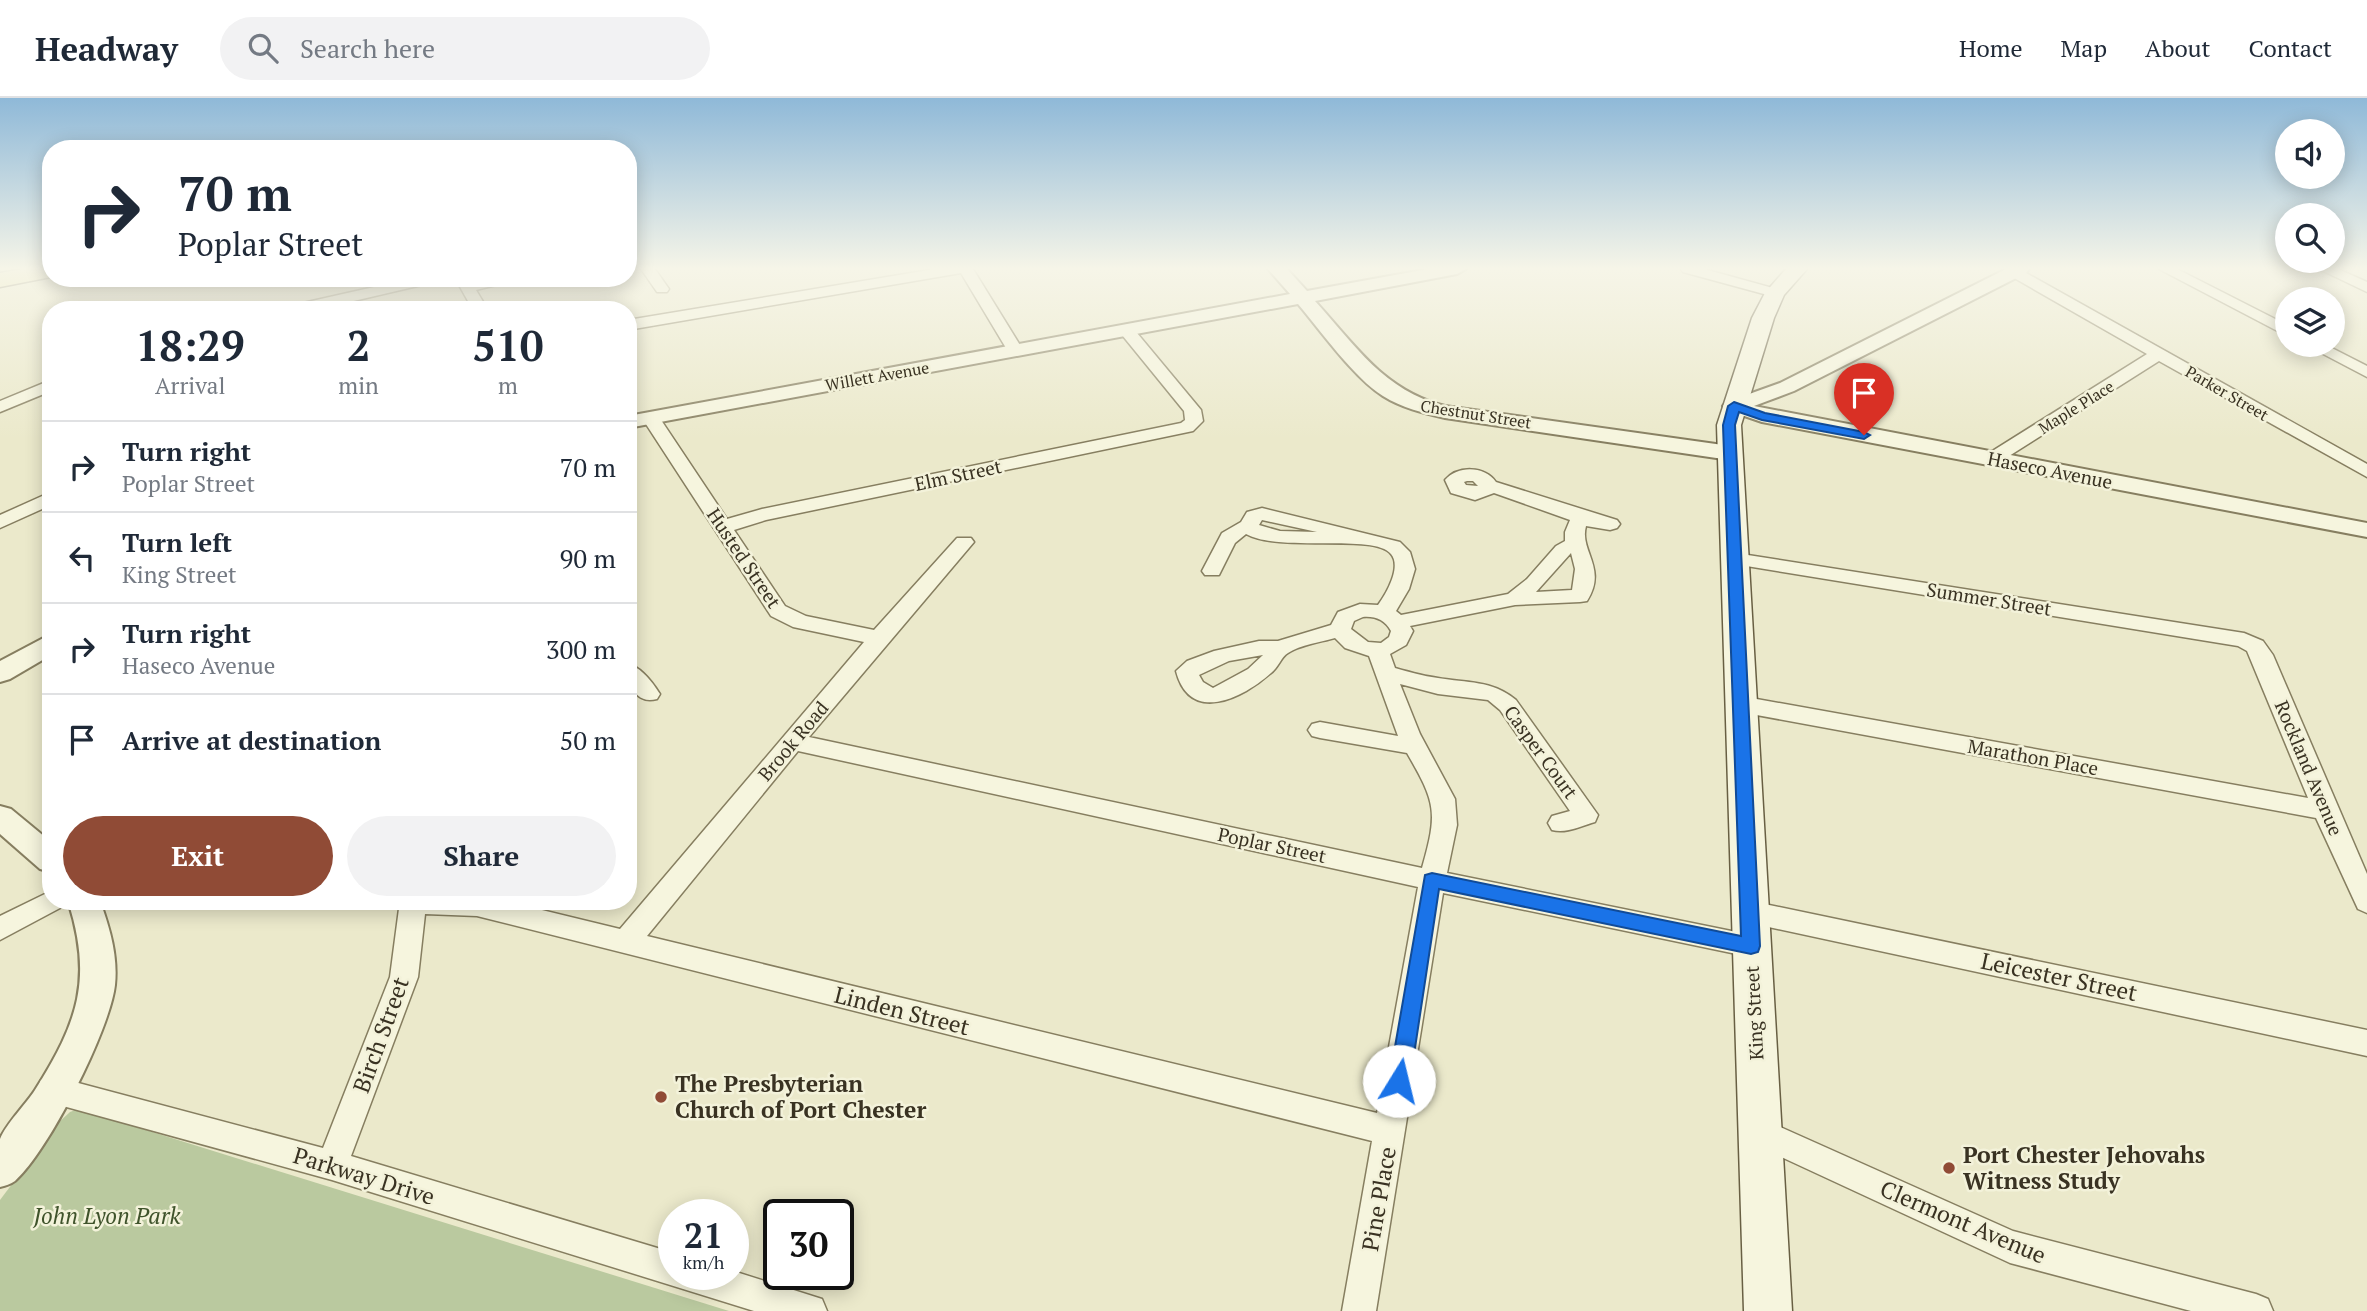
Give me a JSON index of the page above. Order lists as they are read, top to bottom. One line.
{"streets":{"main road":["King Street"],"street":["Willett Avenue","Parker Street","Maple Place","Chestnut Street","Haseco Avenue","Elm Street","Husted Street","Summer Street","Brook Road","Casper Court","Marathon Place","Rockland Avenue","Poplar Street","Leicester Street","Linden Street","Birch Street","Parkway Drive","Pine Place","Clermont Avenue"]},"crossings":[["Willett Avenue","Husted Street"],["Parker Street","Maple Place"],["Maple Place","Haseco Avenue"],["Chestnut Street","King Street"],["Haseco Avenue","King Street"],["Elm Street","Husted Street"],["Husted Street","Brook Road"],["Summer Street","Rockland Avenue"],["Summer Street","King Street"],["Brook Road","Poplar Street"],["Brook Road","Linden Street"],["Marathon Place","Rockland Avenue"],["Marathon Place","King Street"],["Poplar Street","King Street"],["Poplar Street","Pine Place"],["Leicester Street","King Street"],["Linden Street","Pine Place"],["King Street","Clermont Avenue"],["Birch Street","Parkway Drive"]],"parks":["John Lyon Park"],"places":["The Presbyterian Church of Port Chester","Port Chester Jehovahs Witness Study"],"page":{"header":"Headway","search":"Search here","nav":["Home","Map","About","Contact"],"turn":["70 m","Poplar Street"],"eta":["18:29","Arrival","2","min","510","m"],"list":[{"name":"Turn right","note":"Poplar Street","value":"70 m"},{"name":"Turn left","note":"King Street","value":"90 m"},{"name":"Turn right","note":"Haseco Avenue","value":"300 m"},{"name":"Arrive at destination","value":"50 m"}],"buttons":["Exit","Share"],"speed":"21 km/h","limit":"30"}}
